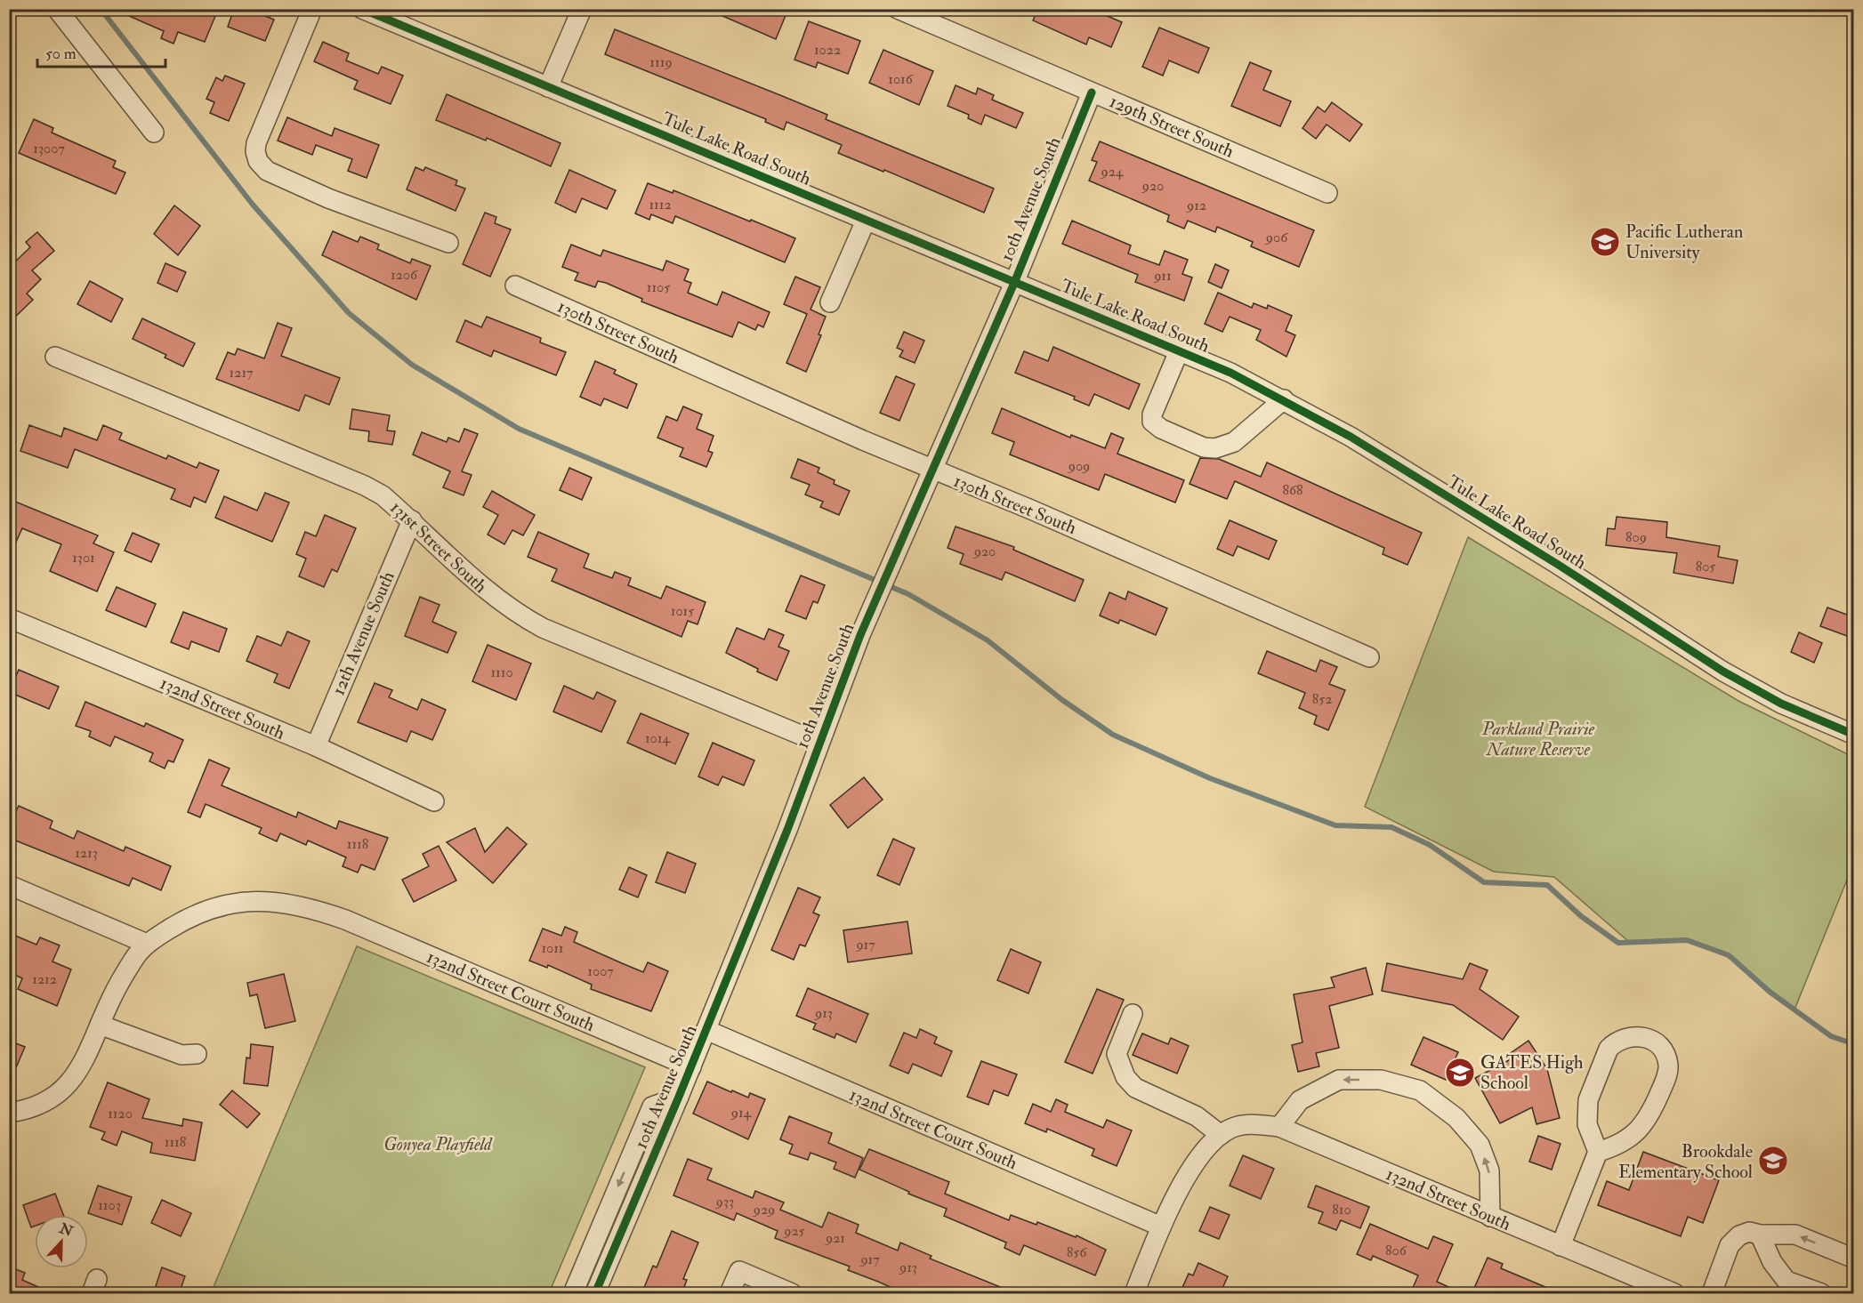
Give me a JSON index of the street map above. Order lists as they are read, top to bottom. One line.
{"streets":{"street":["129th Street South","Tule Lake Road South","10th Avenue South","130th Street South","131st Street South","12th Avenue South","132nd Street South","132nd Street Court South"]},"crossings":[["129th Street South","10th Avenue South"],["Tule Lake Road South","10th Avenue South"],["10th Avenue South","130th Street South"],["10th Avenue South","131st Street South"],["10th Avenue South","132nd Street Court South"],["131st Street South","12th Avenue South"],["12th Avenue South","132nd Street South"]],"parks":["Parkland Prairie Nature Reserve","Gonyea Playfield"],"places":{"school or university":["Pacific Lutheran University","GATES High School","Brookdale Elementary School"]},"house_numbers":["1022","1119","1016","13007","924","920","1112","912","906","1206","911","1105","1217","909","868","809","920","1301","805","1015","1110","852","1014","1118","1213","917","1011","1007","1212","913","914","1120","1118","933","1103","929","810","925","921","806","856","917","913"],"scale_bar":"50 m","north":"top"}
